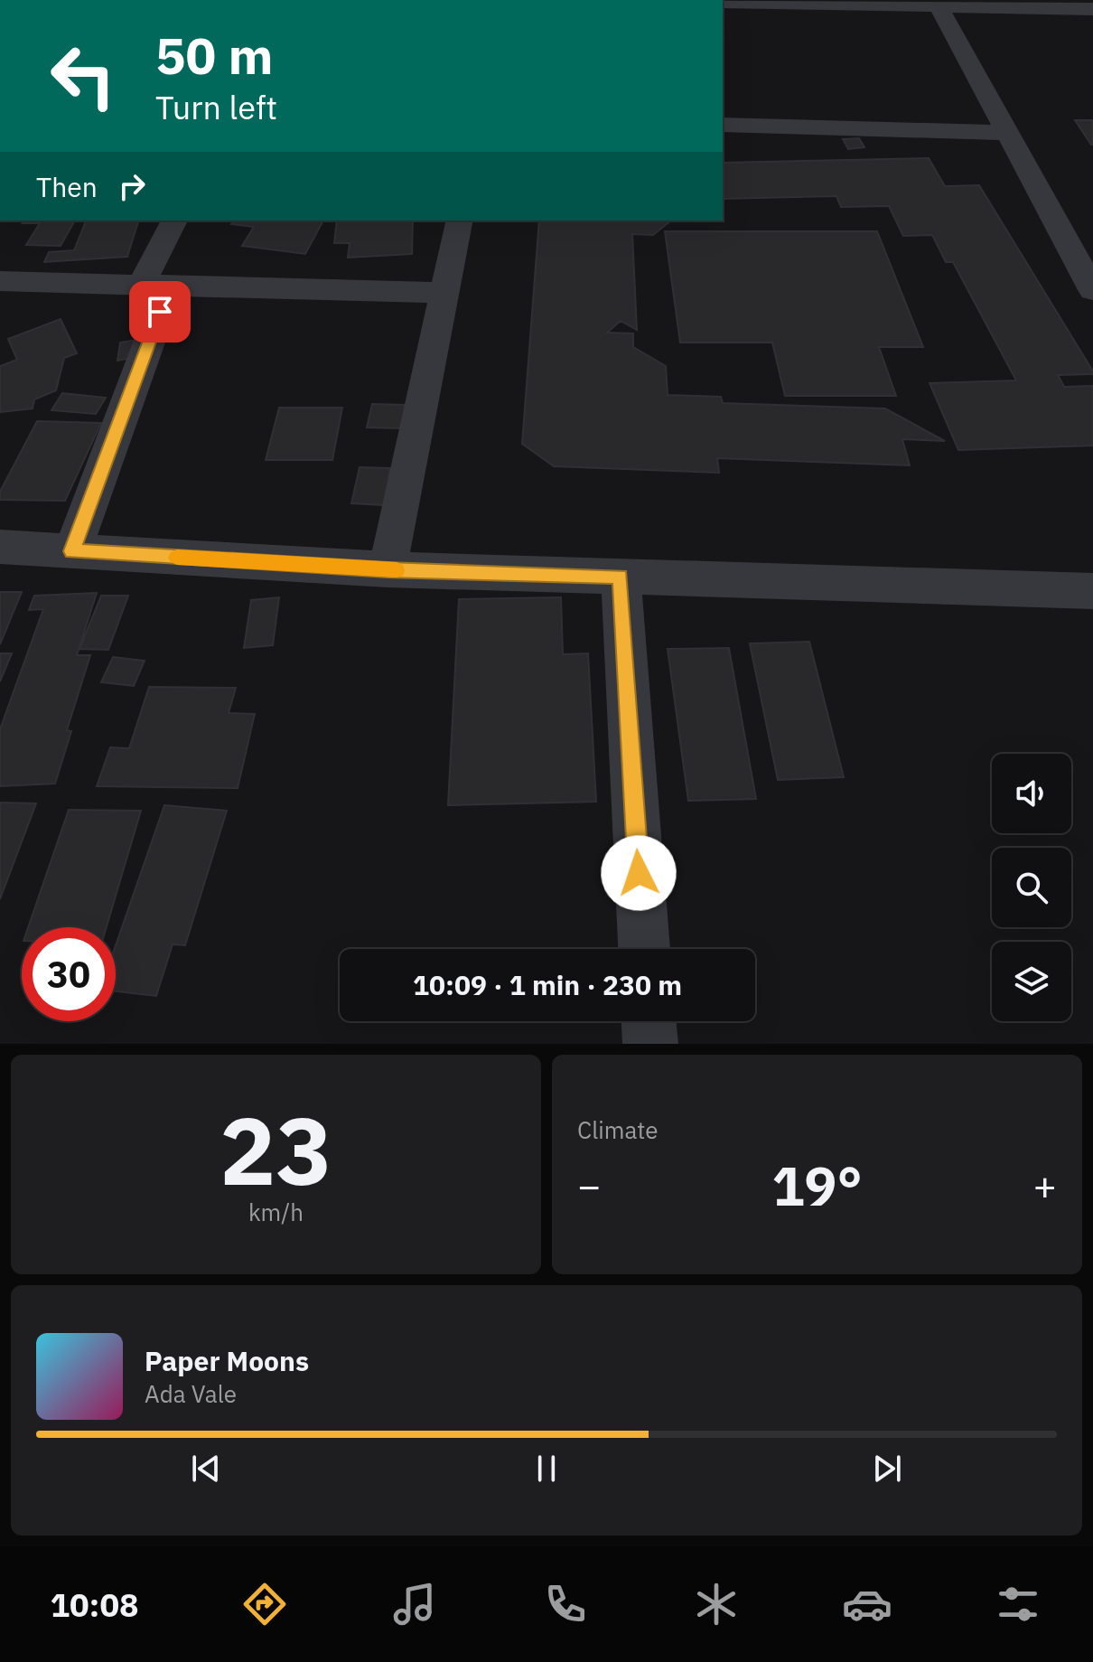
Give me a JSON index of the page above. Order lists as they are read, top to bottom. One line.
{"page":{"turn":["50 m","Turn left"],"then":"Then","limit":"30","trip":"10:09 · 1 min · 230 m","tile":[["23","km/h"],"Climate"],"heat":["−","19°","+"],"song":["Paper Moons","Ada Vale"],"tabs":"10:08"}}
